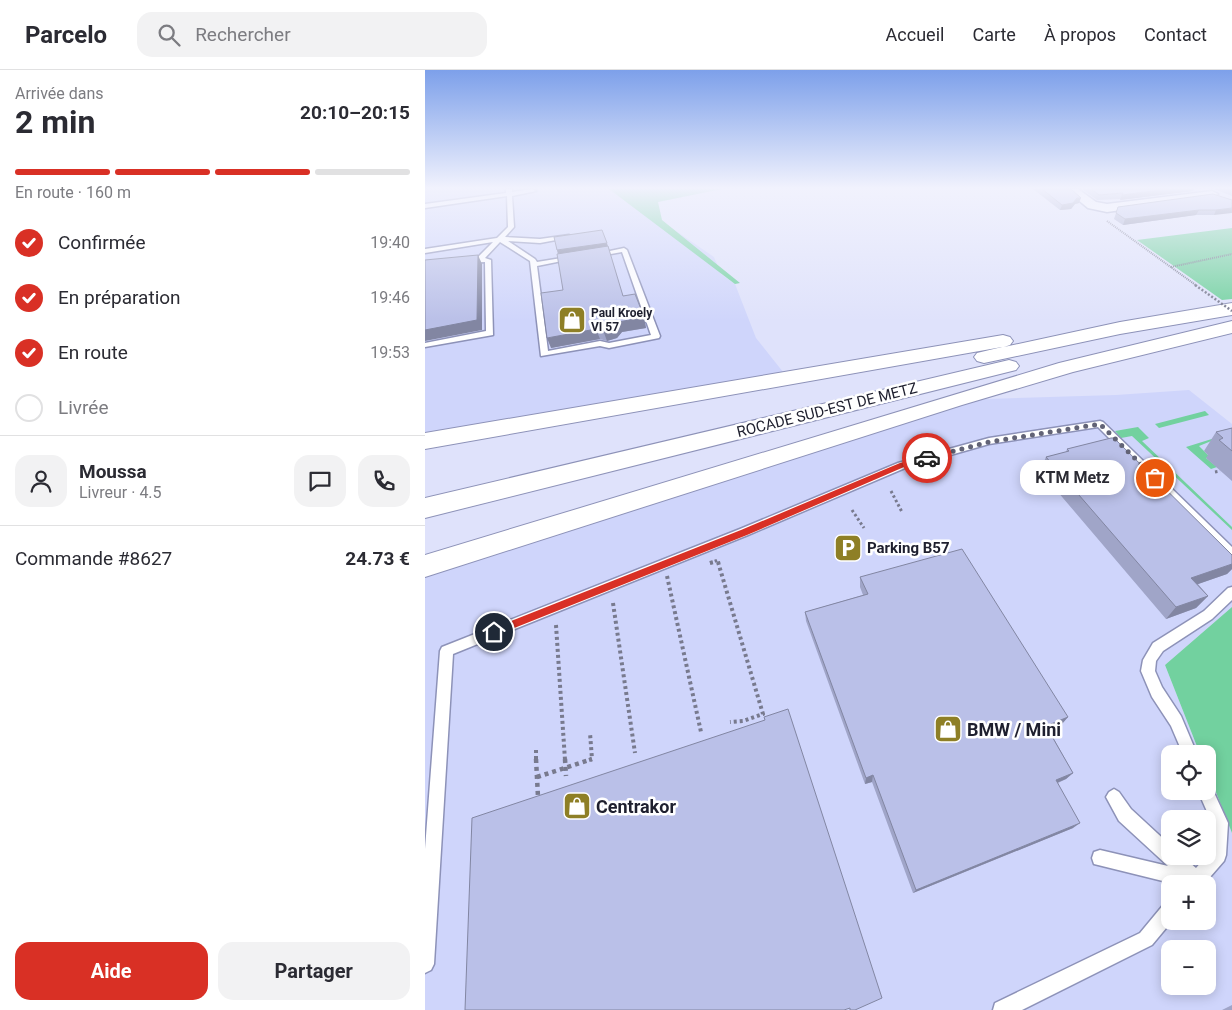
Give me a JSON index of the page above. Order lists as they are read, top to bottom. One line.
{"streets":{"highway":["ROCADE SUD-EST DE METZ"]},"places":{"shop":["Paul Kroely VI 57","BMW / Mini","Centrakor"],"other":["KTM Metz"],"parking":["Parking B57"]},"page":{"header":"Parcelo","search":"Rechercher","nav":["Accueil","Carte","À propos","Contact"],"heading":["2 min","Arrivée dans","20:10–20:15"],"panel":["Moussa","Livreur · 4.5","Commande #8627","24.73 €"],"bar":"En route · 160 m","list":[["Confirmée","19:40"],["En préparation","19:46"],["En route","19:53"],"Livrée"],"bubble":"KTM Metz","map_buttons":["+","−"],"buttons":["Aide","Partager"]}}
